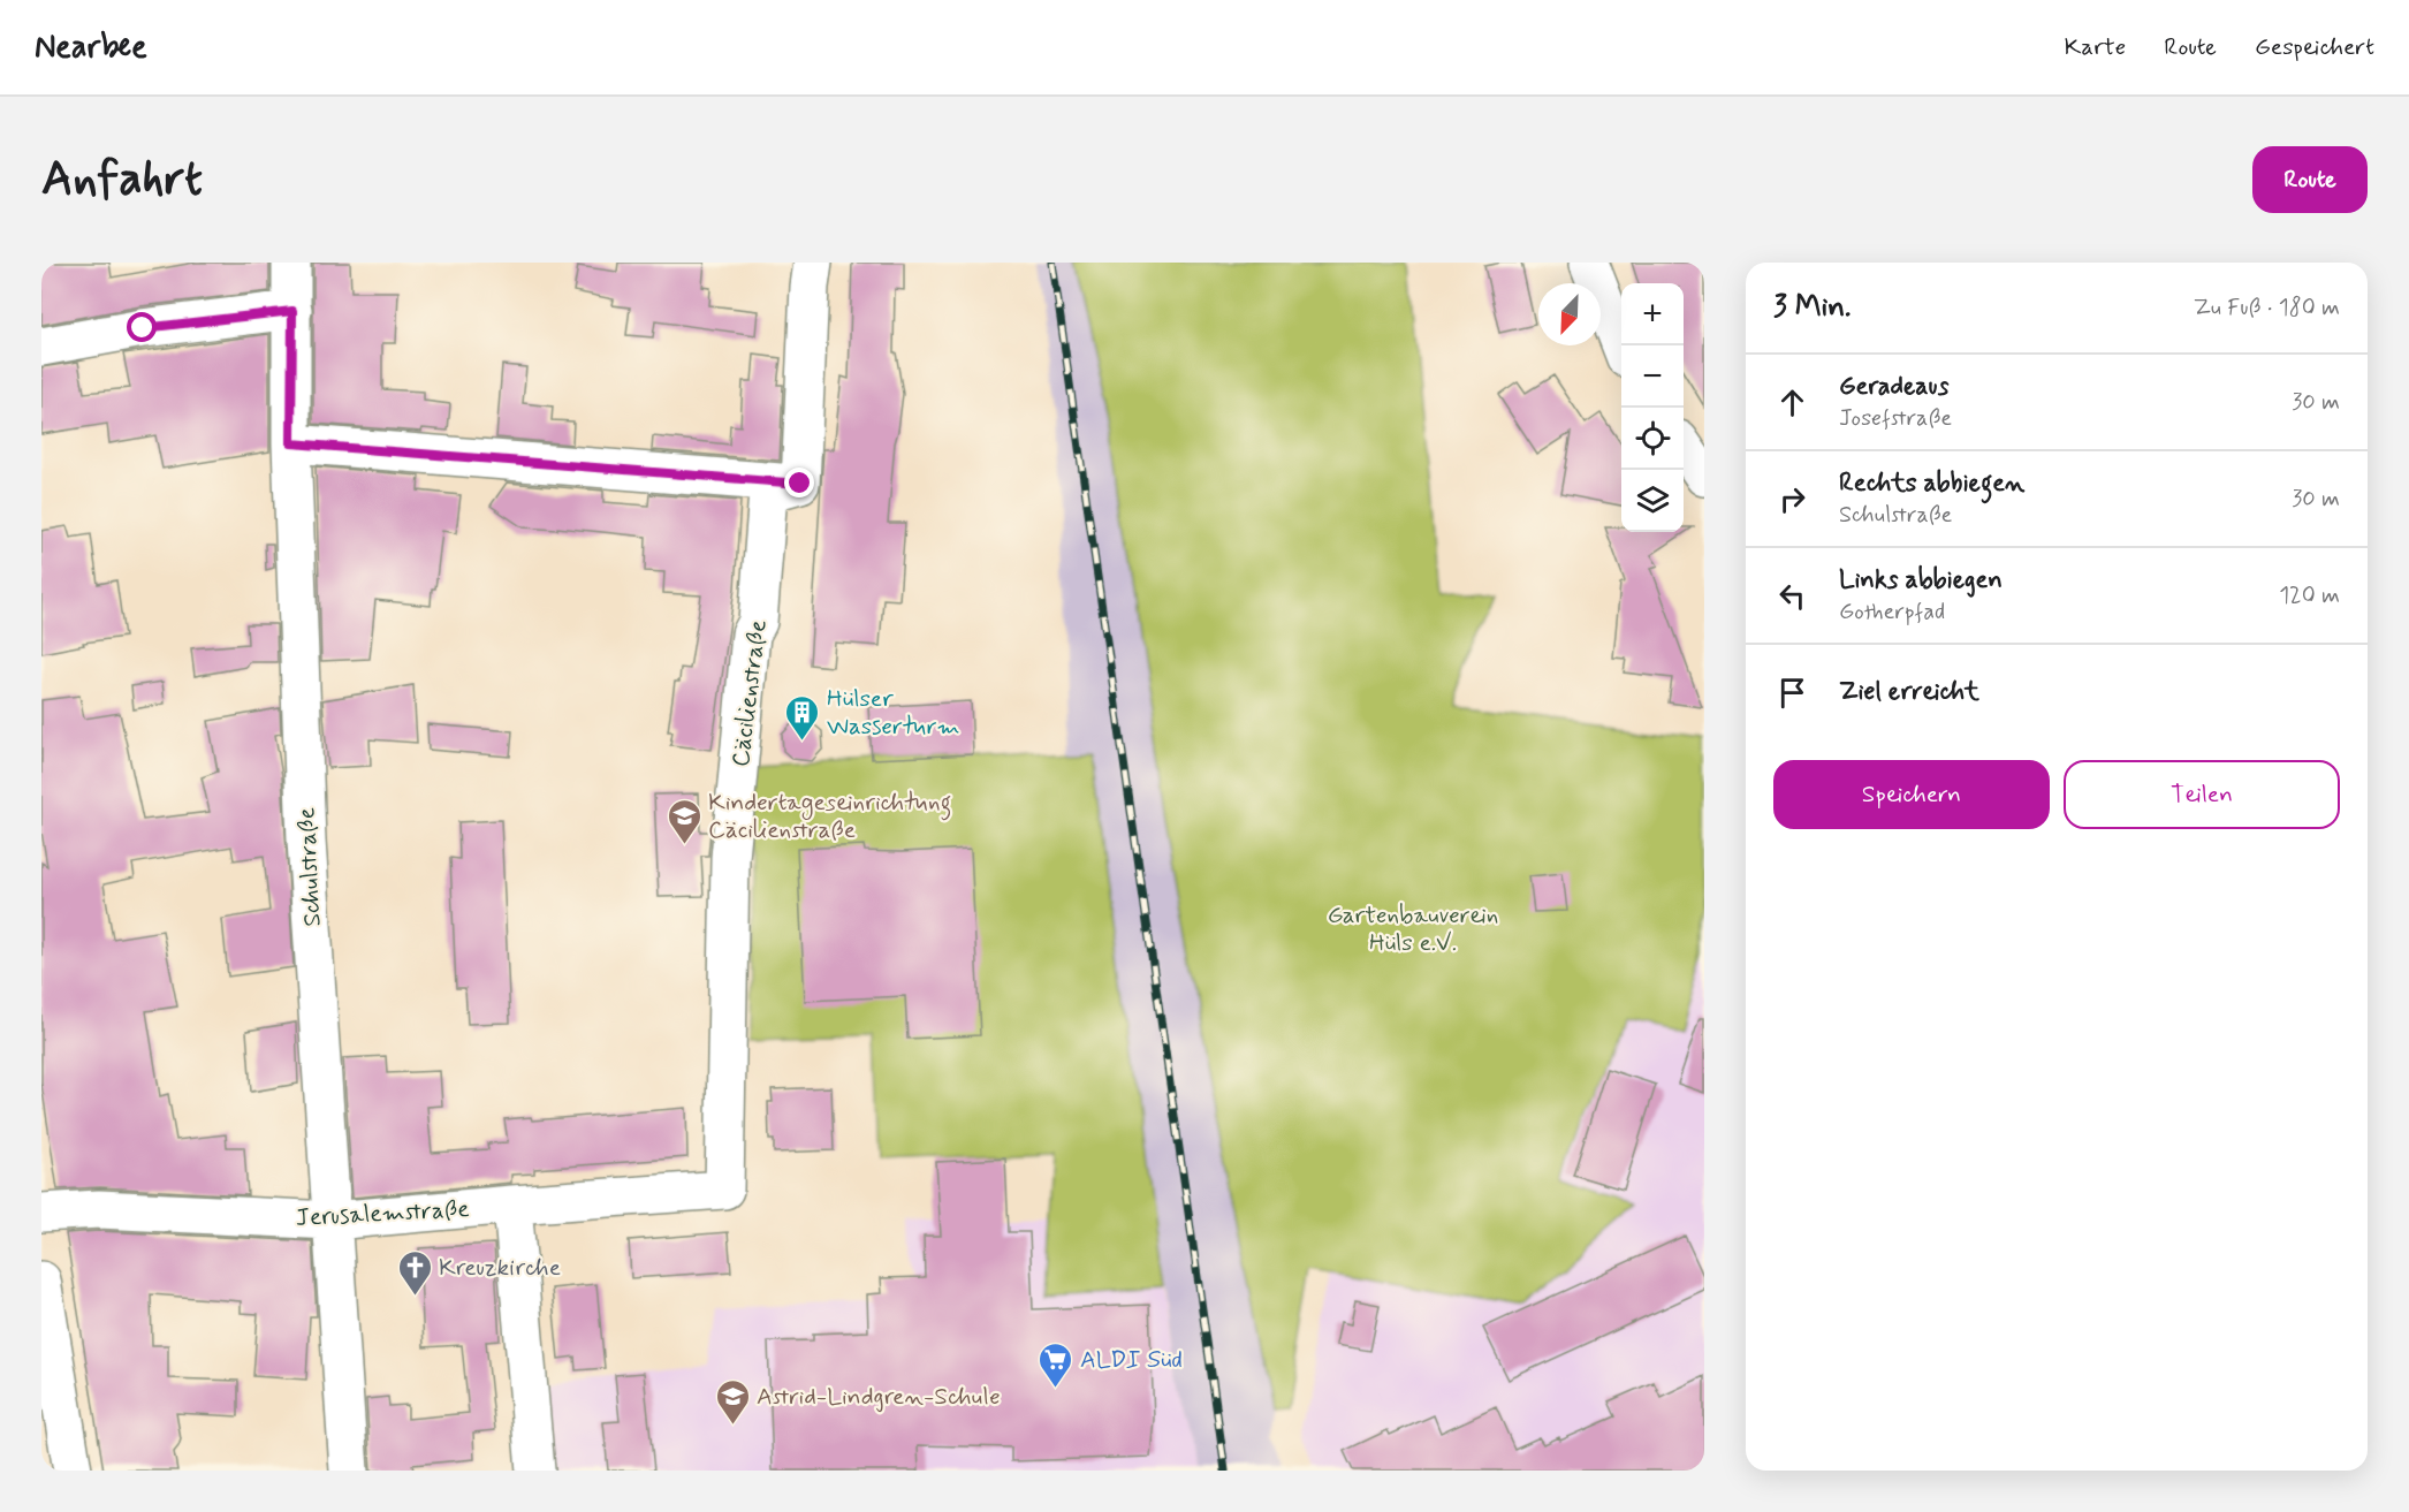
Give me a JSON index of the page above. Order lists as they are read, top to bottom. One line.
{"streets":{"street":["Cäcilienstraße","Schulstraße","Jerusalemstraße"]},"crossings":[["Cäcilienstraße","Jerusalemstraße"],["Schulstraße","Jerusalemstraße"]],"parks":["Gartenbauverein Hüls e.V."],"places":{"building":["Hülser Wasserturm"],"school or university":["Kindertageseinrichtung Cäcilienstraße","Astrid-Lindgren-Schule"],"church":["Kreuzkirche"],"supermarket":["ALDI Süd"]},"north":"bottom left","page":{"header":"Nearbee","nav":["Karte","Route","Gespeichert"],"buttons":["Route",["Speichern","Teilen"]],"title":"Anfahrt","heading":["3 Min.","Zu Fuß · 180 m"],"map_buttons":["+","−"],"list":[["Geradeaus","Josefstraße","30 m"],["Rechts abbiegen","Schulstraße","30 m"],["Links abbiegen","Gotherpfad","120 m"],"Ziel erreicht"]}}
